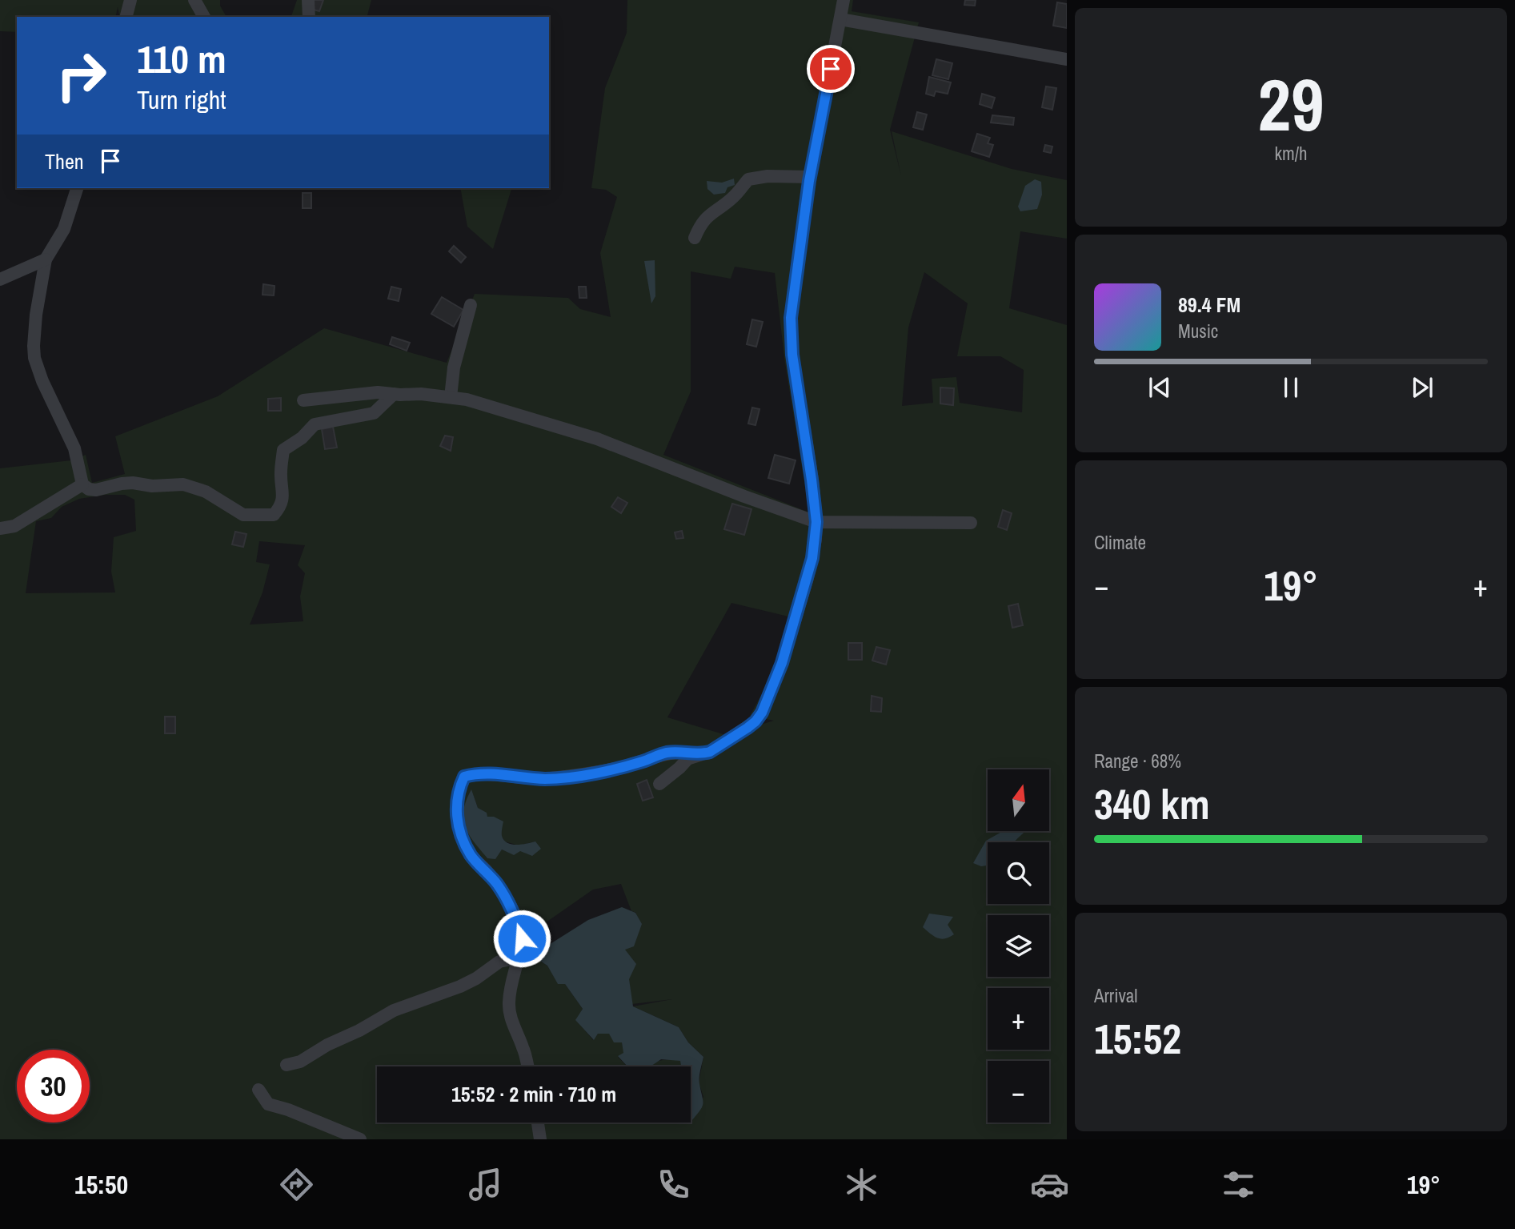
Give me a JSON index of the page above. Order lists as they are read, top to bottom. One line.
{"north":"top","page":{"tile":[["29","km/h"],"Climate",["Range · 68%","340 km"],["Arrival","15:52"]],"turn":["110 m","Turn right"],"then":"Then","song":["89.4 FM","Music"],"heat":["−","19°","+"],"map_buttons":["+","−"],"limit":"30","trip":"15:52 · 2 min · 710 m","tabs":["15:50","19°"]}}
